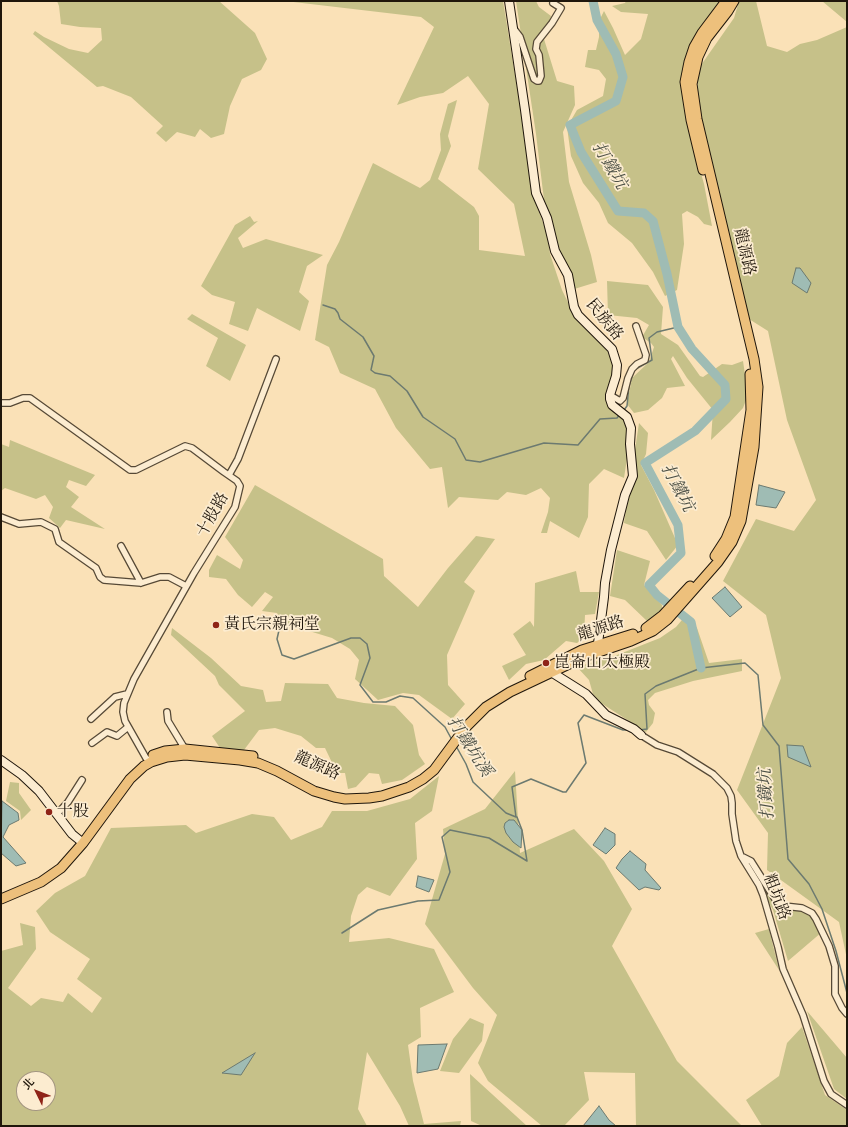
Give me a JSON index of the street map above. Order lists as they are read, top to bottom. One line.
{"streets":{"main road":["龍源路"],"street":["民族路","十股路","粗坑路"]},"crossings":[["龍源路","十股路"]],"water":["打鐵坑","打鐵坑溪"],"places":["黃氏宗親祠堂","崑崙山太極殿","十股"],"north":"top left"}
